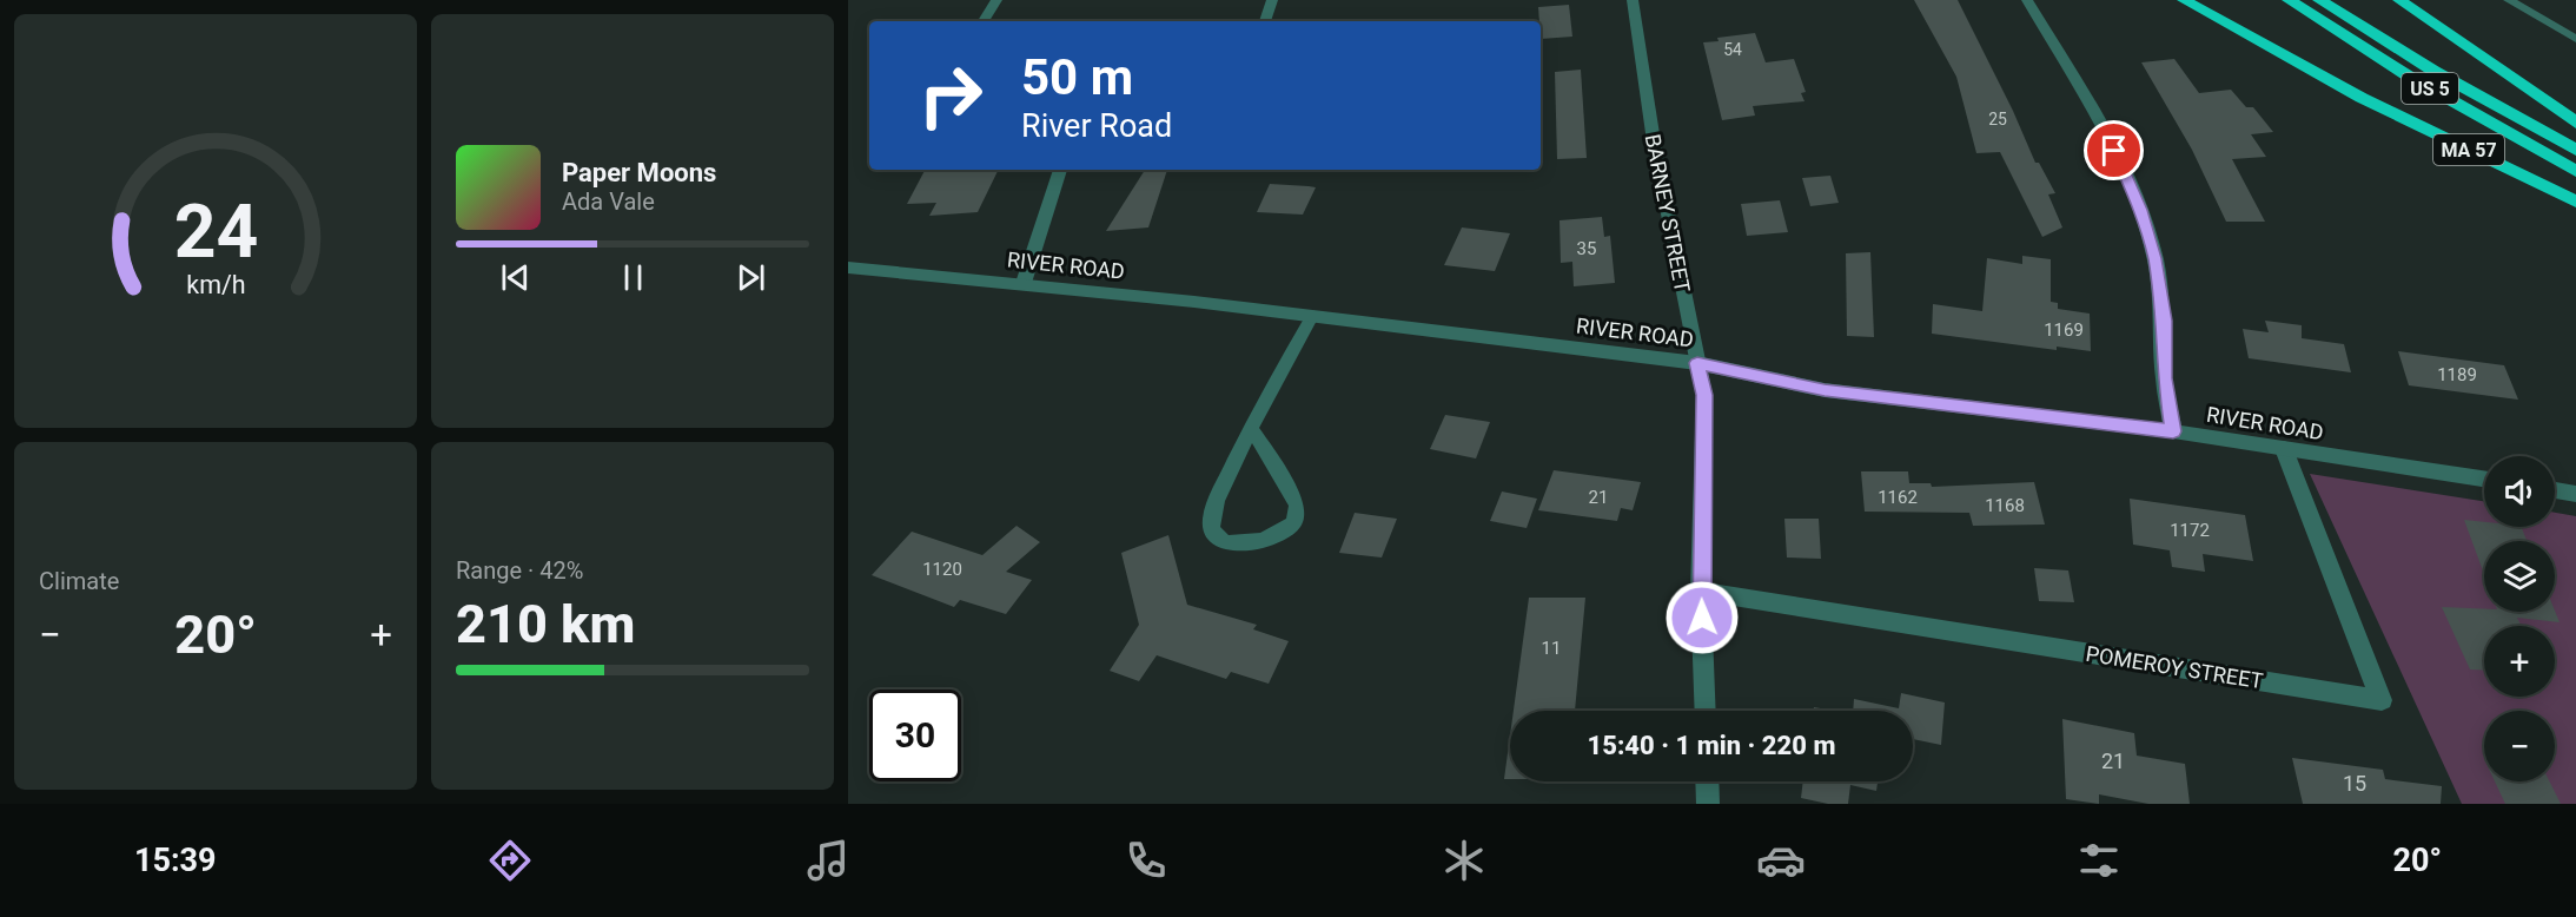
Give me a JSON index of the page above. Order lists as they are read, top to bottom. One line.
{"streets":{"highway":["US 5","MA 57"],"street":["BARNEY STREET","RIVER ROAD","POMEROY STREET"]},"crossings":[["BARNEY STREET","RIVER ROAD"],["BARNEY STREET","POMEROY STREET"],["RIVER ROAD","POMEROY STREET"]],"house_numbers":["54","25","35","1169","1189","21","1162","1168","1172","1120","11","21","15"],"page":{"turn":["50 m","River Road"],"song":["Paper Moons","Ada Vale"],"tile":["Climate",["Range · 42%","210 km"]],"map_buttons":["+","−"],"heat":["−","20°","+"],"limit":"30","trip":"15:40 · 1 min · 220 m","tabs":["15:39","20°"],"gauge":["24","km/h"]}}
